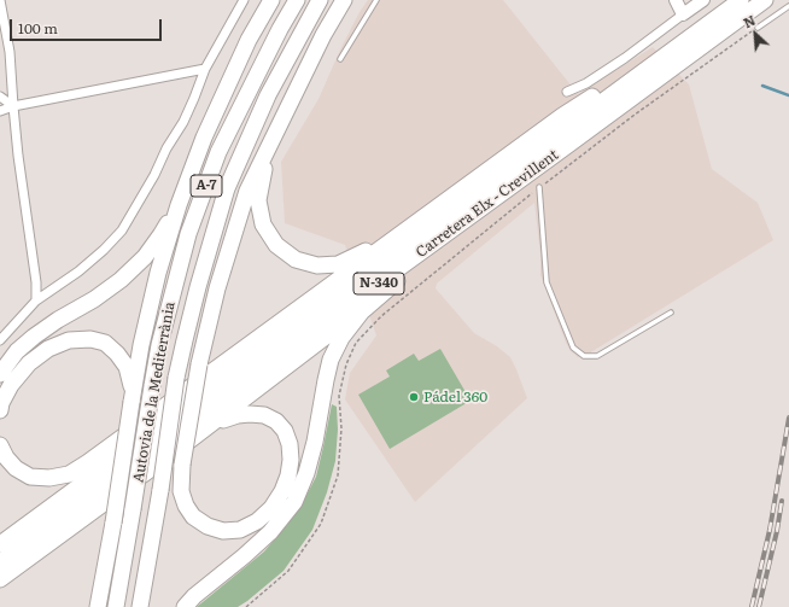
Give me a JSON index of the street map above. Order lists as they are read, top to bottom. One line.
{"streets":{"highway":["A-7","Carretera Elx - Crevillent","N-340","Autovia de la Mediterrània"]},"places":["Pádel 360"],"scale_bar":"100 m","north":"top left"}
